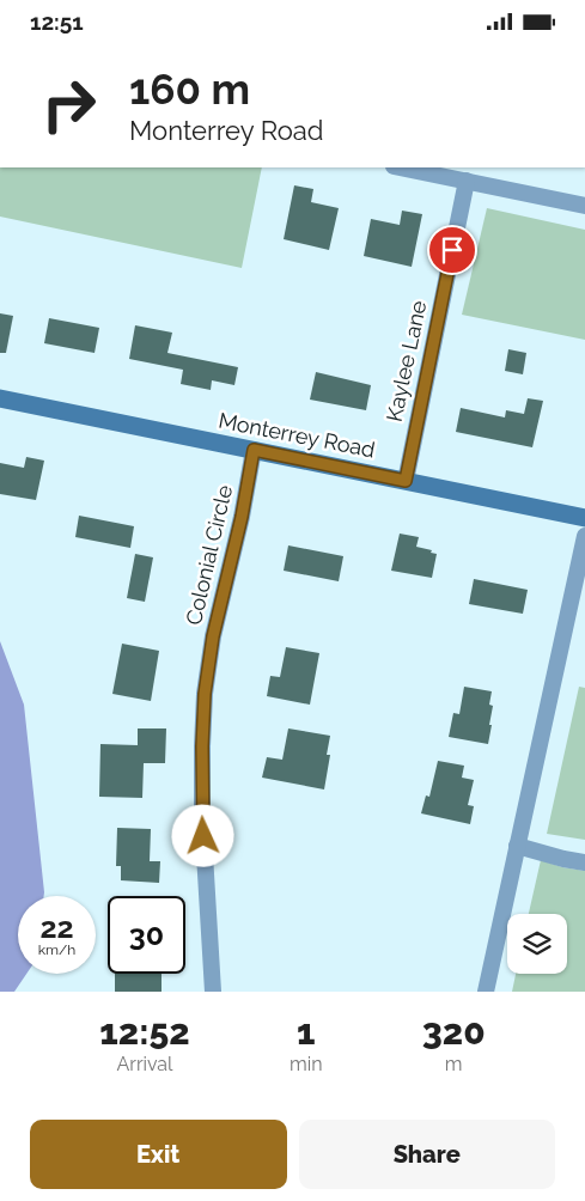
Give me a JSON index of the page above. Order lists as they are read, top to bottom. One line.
{"streets":{"street":["Kaylee Lane","Monterrey Road","Colonial Circle"]},"crossings":[["Kaylee Lane","Monterrey Road"],["Monterrey Road","Colonial Circle"]],"page":{"status":"12:51","turn":["160 m","Monterrey Road"],"speed":"22 km/h","limit":"30","eta":["12:52","Arrival","1","min","320","m"],"buttons":["Exit","Share"]}}
